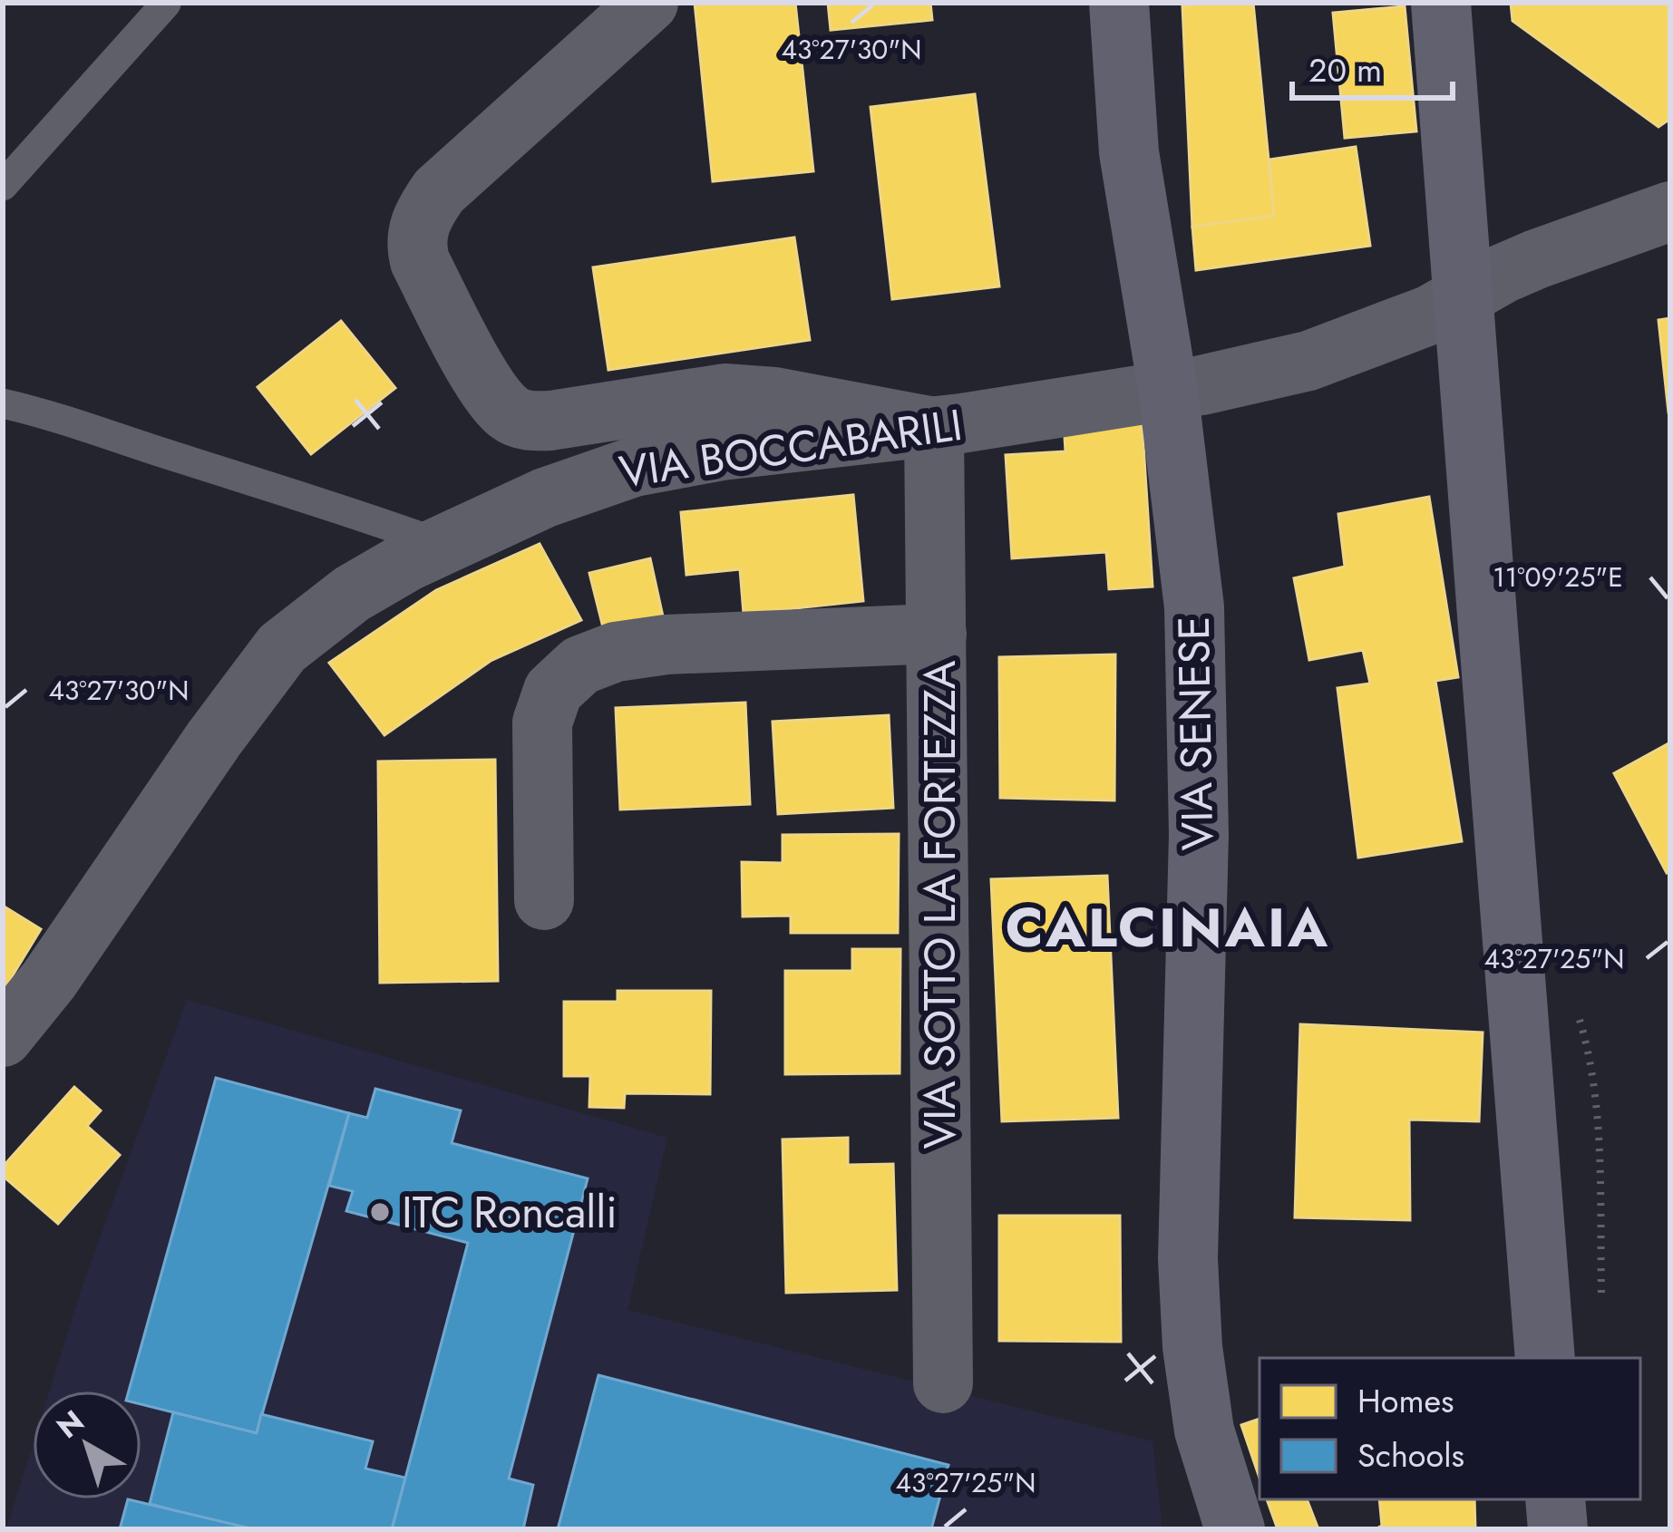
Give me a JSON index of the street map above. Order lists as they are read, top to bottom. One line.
{"streets":{"main road":["VIA SENESE"],"street":["VIA BOCCABARILI","VIA SOTTO LA FORTEZZA"]},"crossings":[["VIA BOCCABARILI","VIA SENESE"],["VIA BOCCABARILI","VIA SOTTO LA FORTEZZA"]],"districts":["CALCINAIA"],"places":["ITC Roncalli"],"legend":["Homes","Schools"],"scale_bar":"20 m","north":"top left","coordinates":["43°27'30\"N","11°09'25\"E","43°27'25\"N"]}
